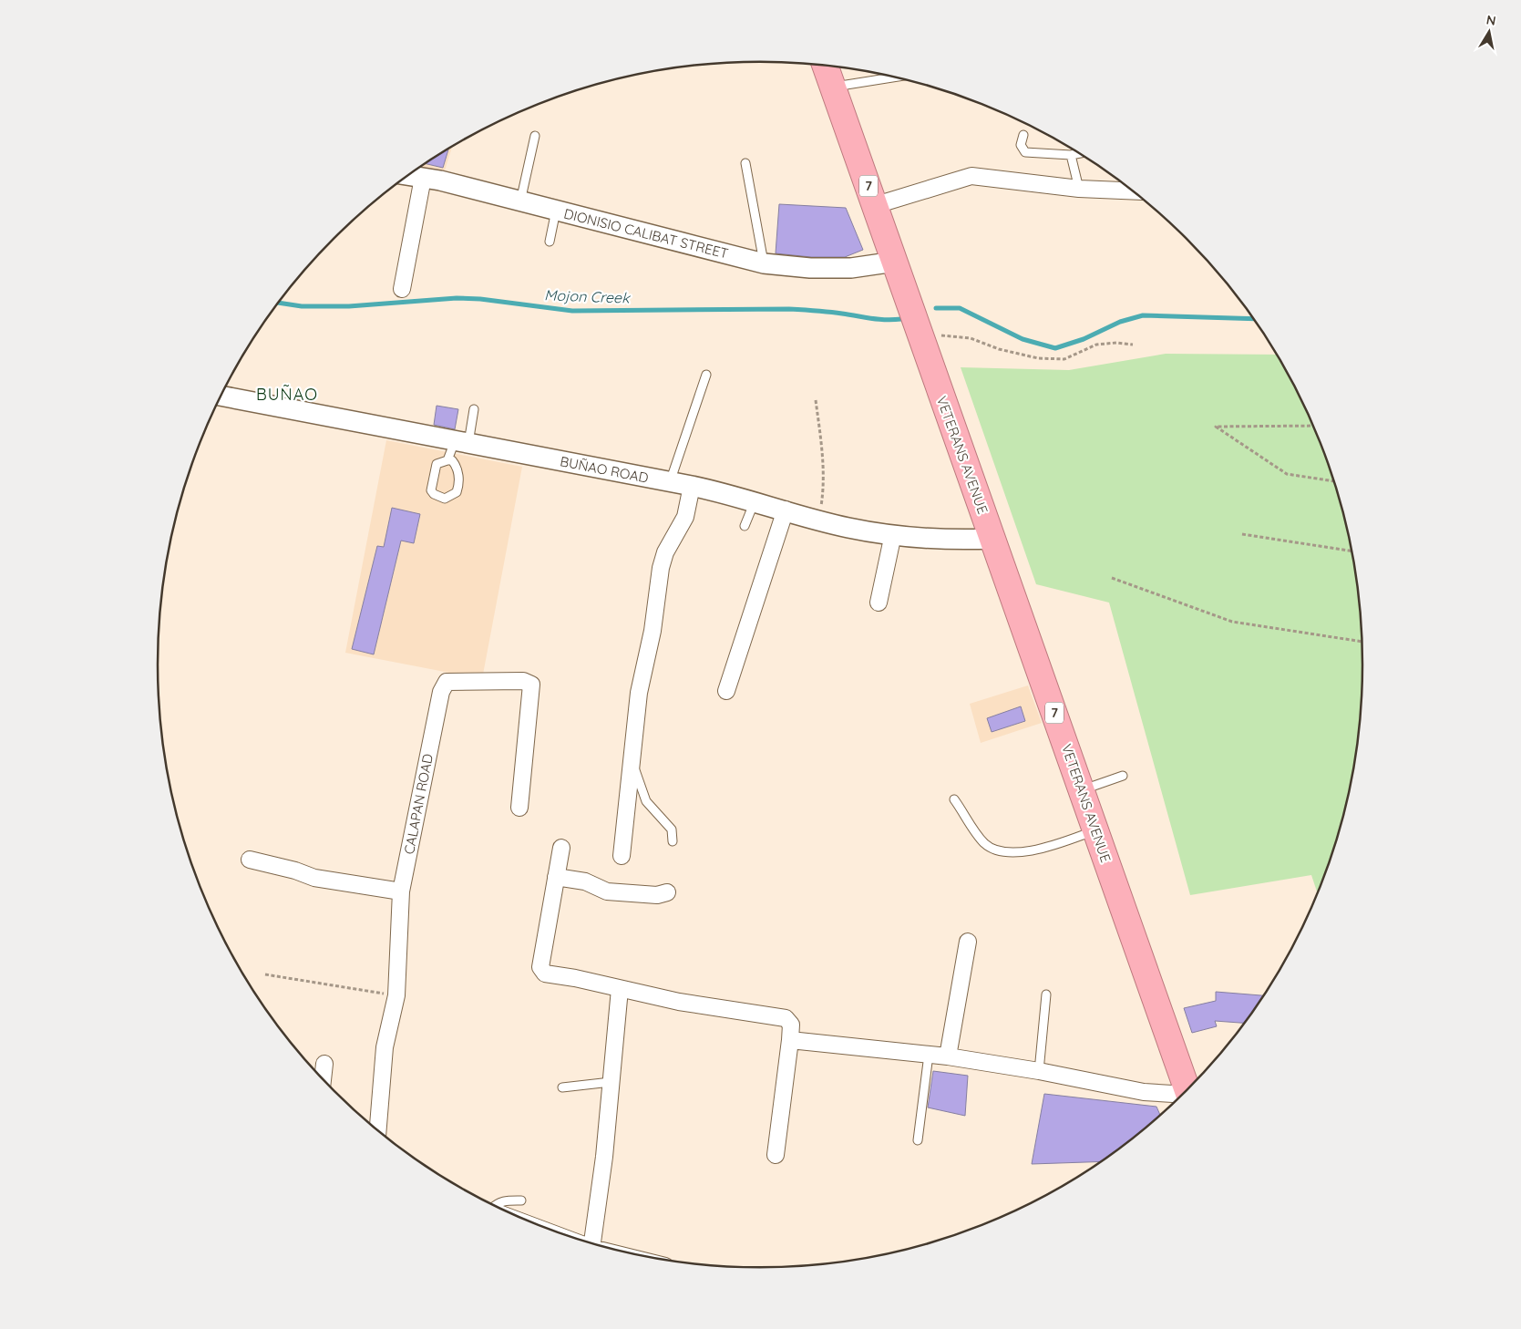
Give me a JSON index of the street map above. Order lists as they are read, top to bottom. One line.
{"streets":{"highway":["7","VETERANS AVENUE"],"street":["DIONISIO CALIBAT STREET","BUÑAO ROAD","CALAPAN ROAD"]},"crossings":[["7","DIONISIO CALIBAT STREET"],["7","VETERANS AVENUE"],["VETERANS AVENUE","BUÑAO ROAD"]],"districts":["BUÑAO"],"water":["Mojon Creek"],"north":"top"}
